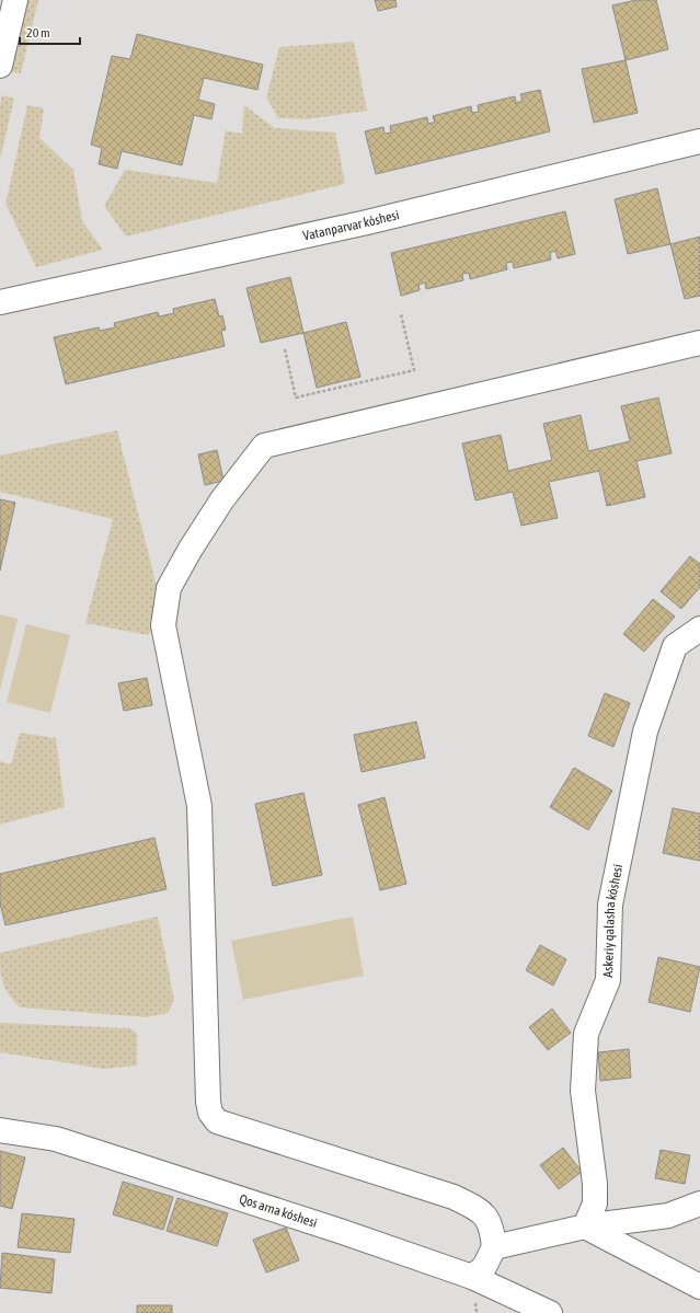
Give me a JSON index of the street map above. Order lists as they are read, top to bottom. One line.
{"streets":{"street":["Vatanparvar kóshesi","Askeriy qalasha kóshesi","Qos arna kóshesi"]},"scale_bar":"20 m"}
